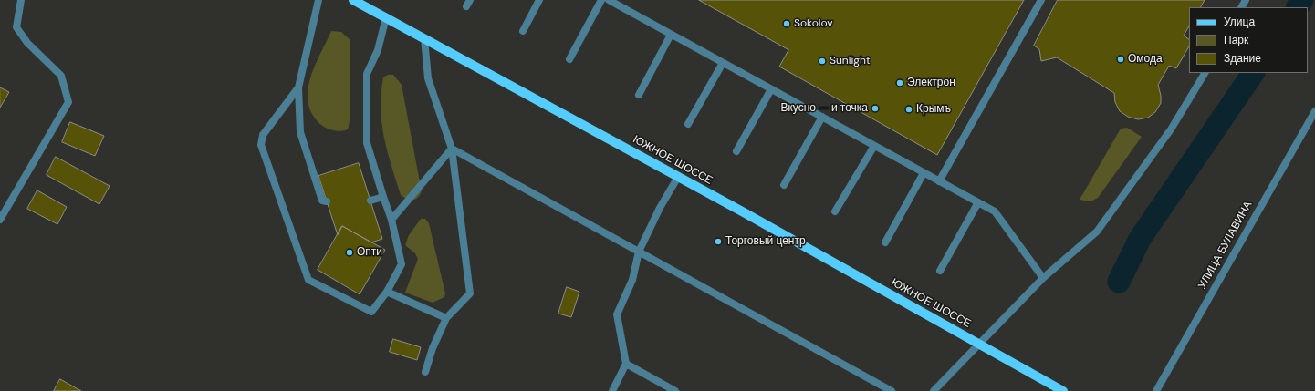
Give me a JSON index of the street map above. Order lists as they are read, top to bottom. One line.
{"streets":{"main road":["ЮЖНОЕ ШОССЕ"],"street":["УЛИЦА БУЛАВИНА"]},"places":["Sokolov","Омода","Sunlight","Электрон","Вкусно — и точка","Крымъ","Торговый центр","Опти"],"legend":["Улица","Парк","Здание"]}
